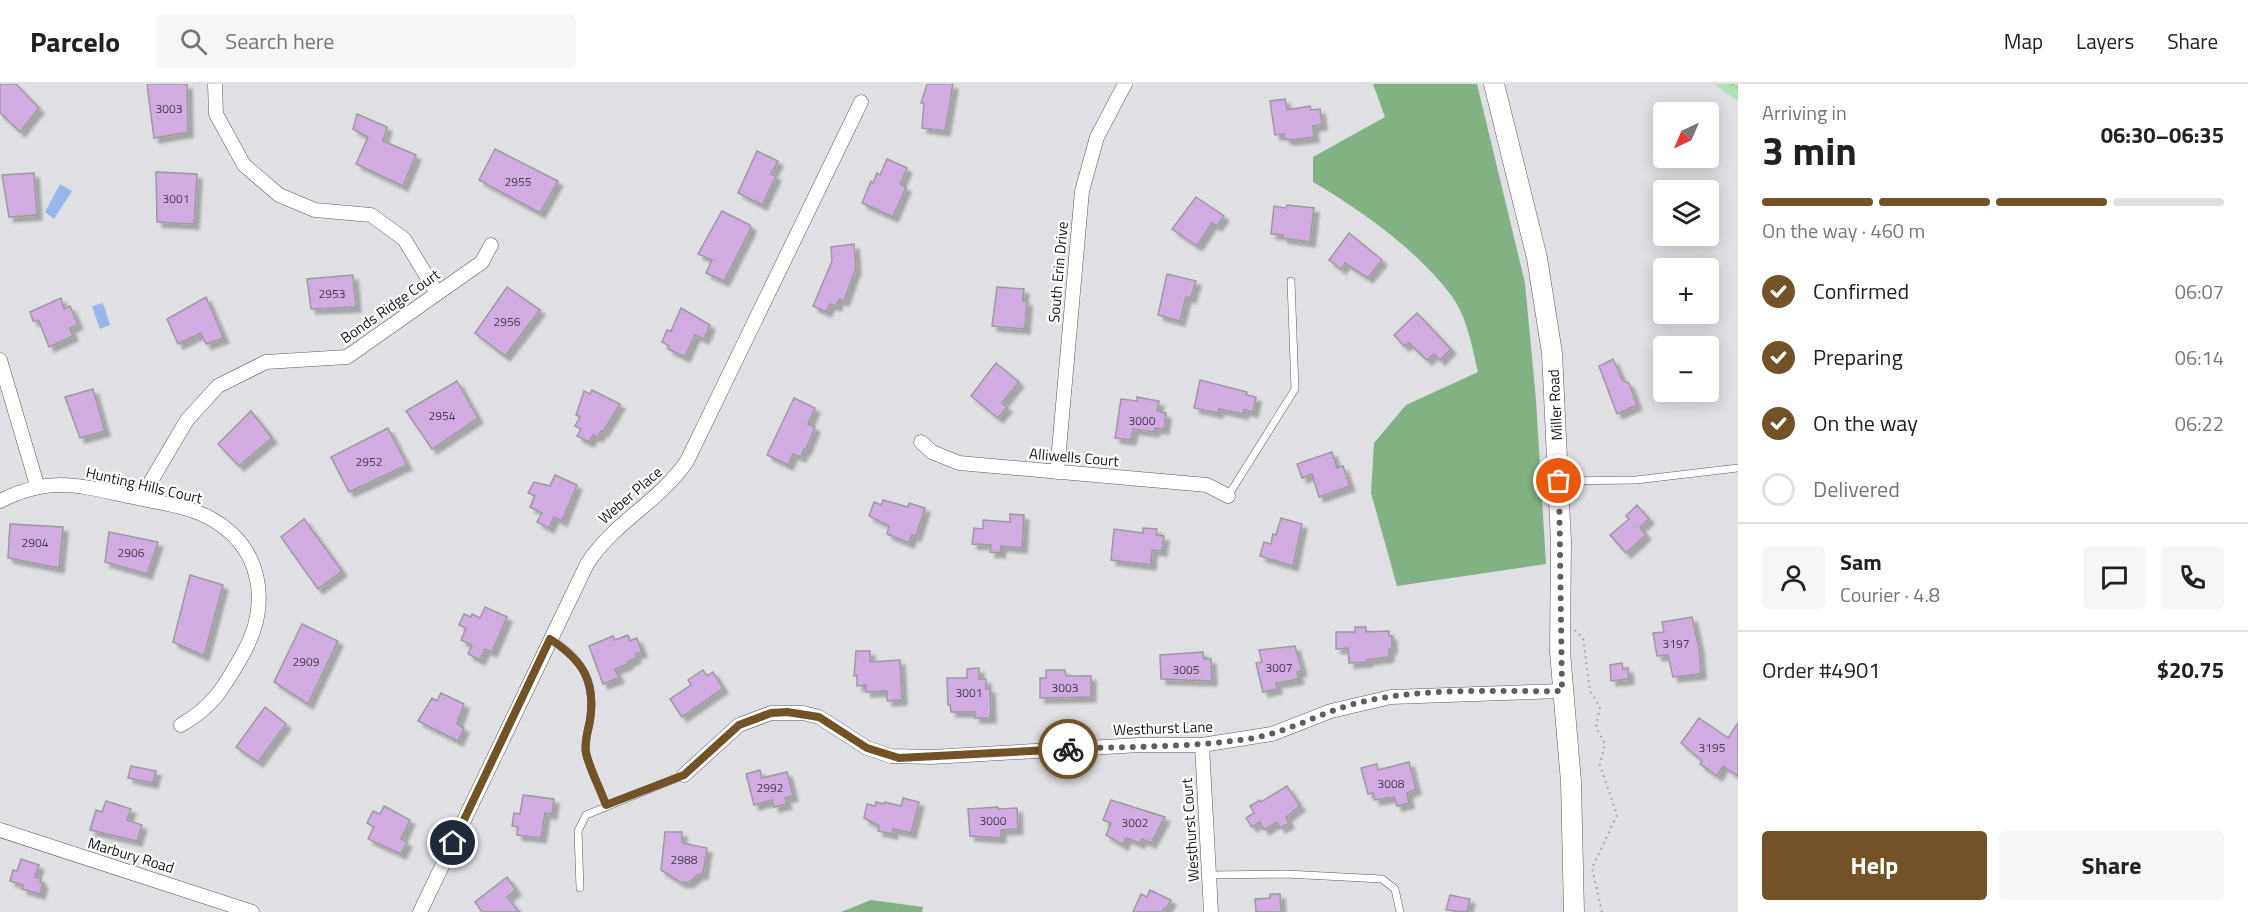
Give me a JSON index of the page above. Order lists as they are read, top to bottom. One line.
{"streets":{"street":["South Erin Drive","Bonds Ridge Court","Miller Road","Alliwells Court","Hunting Hills Court","Weber Place","Westhurst Lane","Westhurst Court","Marbury Road"]},"crossings":[["South Erin Drive","Alliwells Court"],["Bonds Ridge Court","Hunting Hills Court"],["Miller Road","Westhurst Lane"],["Westhurst Lane","Westhurst Court"]],"house_numbers":["3003","2955","3001","2953","2956","2954","3000","2952","2904","2906","3197","2909","3007","3005","3003","3001","3195","3008","2992","3000","3002","2988"],"north":"bottom left","page":{"header":"Parcelo","search":"Search here","nav":["Map","Layers","Share"],"heading":["3 min","Arriving in","06:30–06:35"],"panel":["Sam","Courier · 4.8","Order #4901","$20.75"],"map_buttons":["+","−"],"bar":"On the way · 460 m","list":[["Confirmed","06:07"],["Preparing","06:14"],["On the way","06:22"],"Delivered"],"buttons":["Help","Share"]}}
